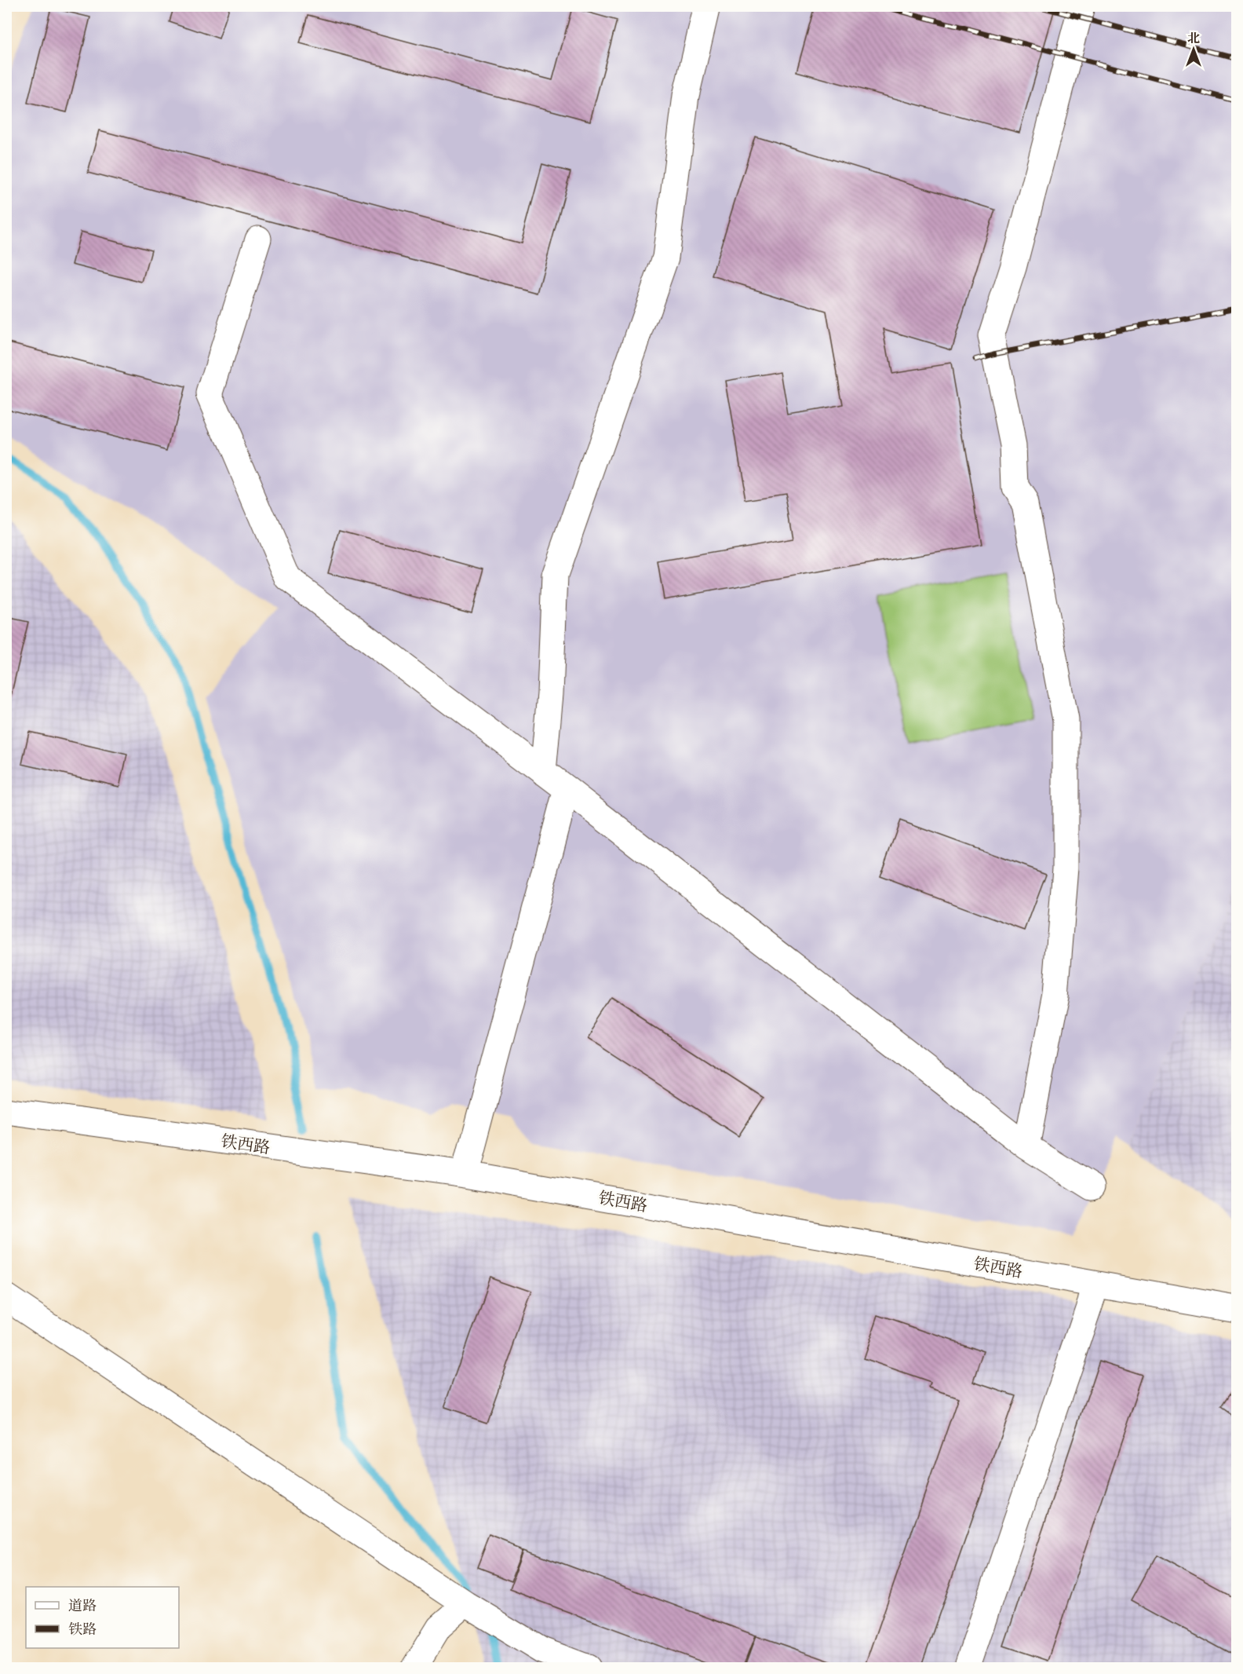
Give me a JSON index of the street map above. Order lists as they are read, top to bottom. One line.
{"streets":{"street":["铁西路"]},"legend":["道路","铁路"],"north":"top"}
